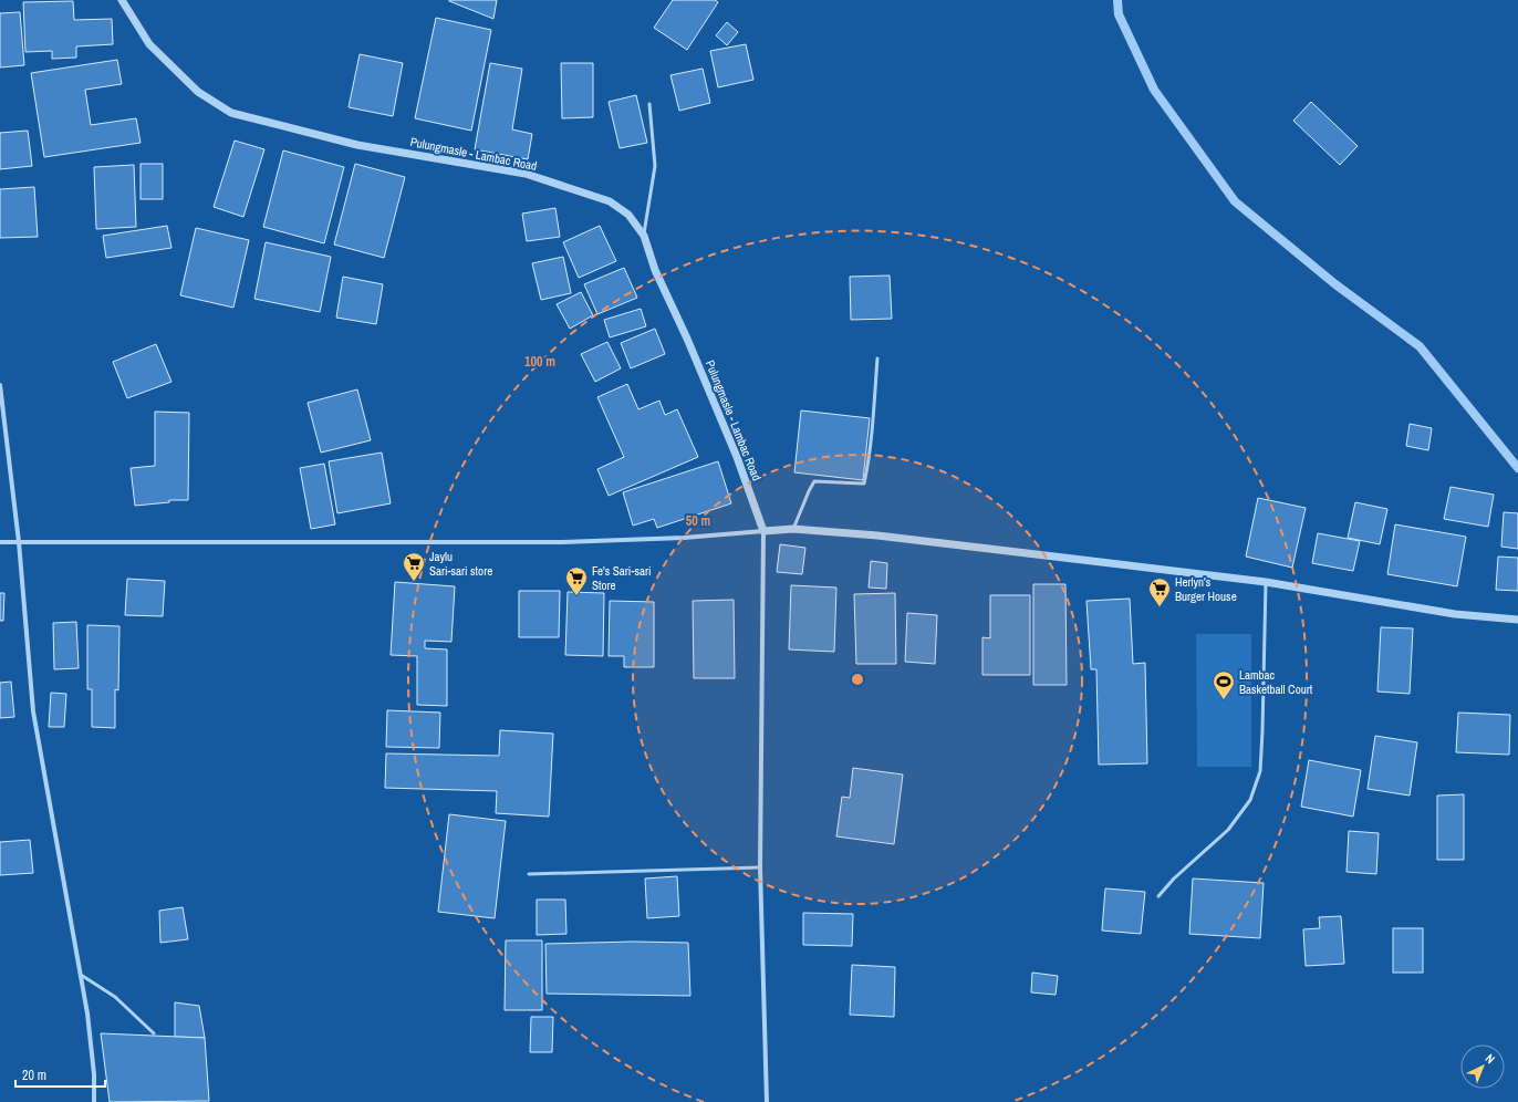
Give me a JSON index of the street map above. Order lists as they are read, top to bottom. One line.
{"streets":{"street":["Pulungmasle - Lambac Road"]},"places":{"supermarket":["Jaylu Sari-sari store","Fe's Sari-sari Store","Herlyn's Burger House"],"sports":["Lambac Basketball Court"]},"scale_bar":"20 m","north":"top right","rings":["100 m","50 m"]}
